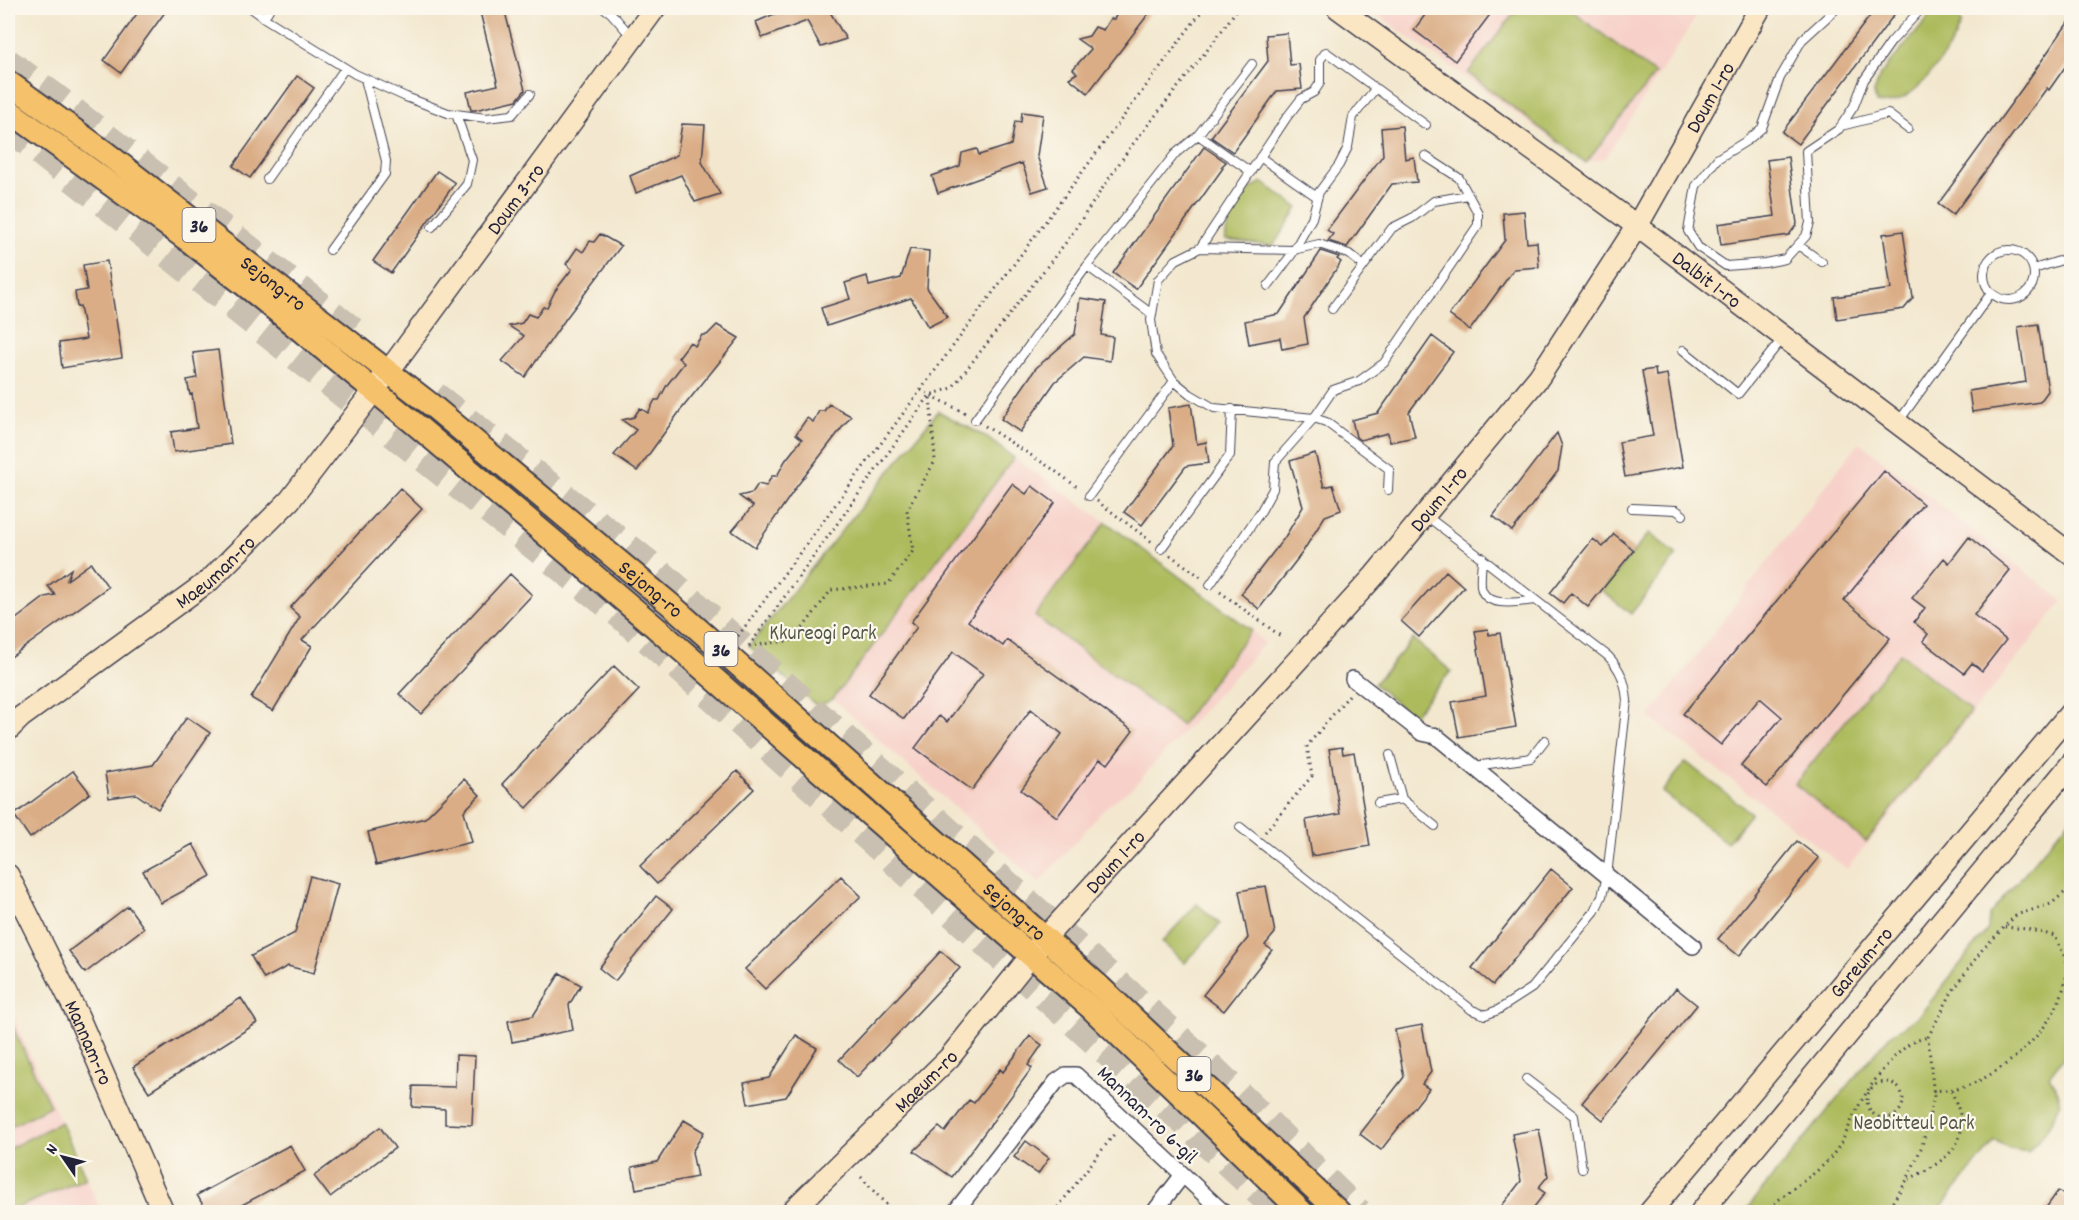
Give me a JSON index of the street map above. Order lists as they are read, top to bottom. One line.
{"streets":{"main road":["36","Sejong-ro"],"street":["Doum 1-ro","Doum 3-ro","Dalbit 1-ro","Maeuman-ro","Gareum-ro","Mannam-ro","Maeum-ro","Mannam-ro 6-gil"]},"crossings":[["Doum 1-ro","Dalbit 1-ro"],["Doum 1-ro","Sejong-ro"],["Doum 1-ro","Maeum-ro"],["Doum 3-ro","Sejong-ro"],["Doum 3-ro","Maeuman-ro"],["Sejong-ro","Maeuman-ro"],["Sejong-ro","Maeum-ro"]],"parks":["Kkureogi Park","Neobitteul Park"],"north":"top left"}
